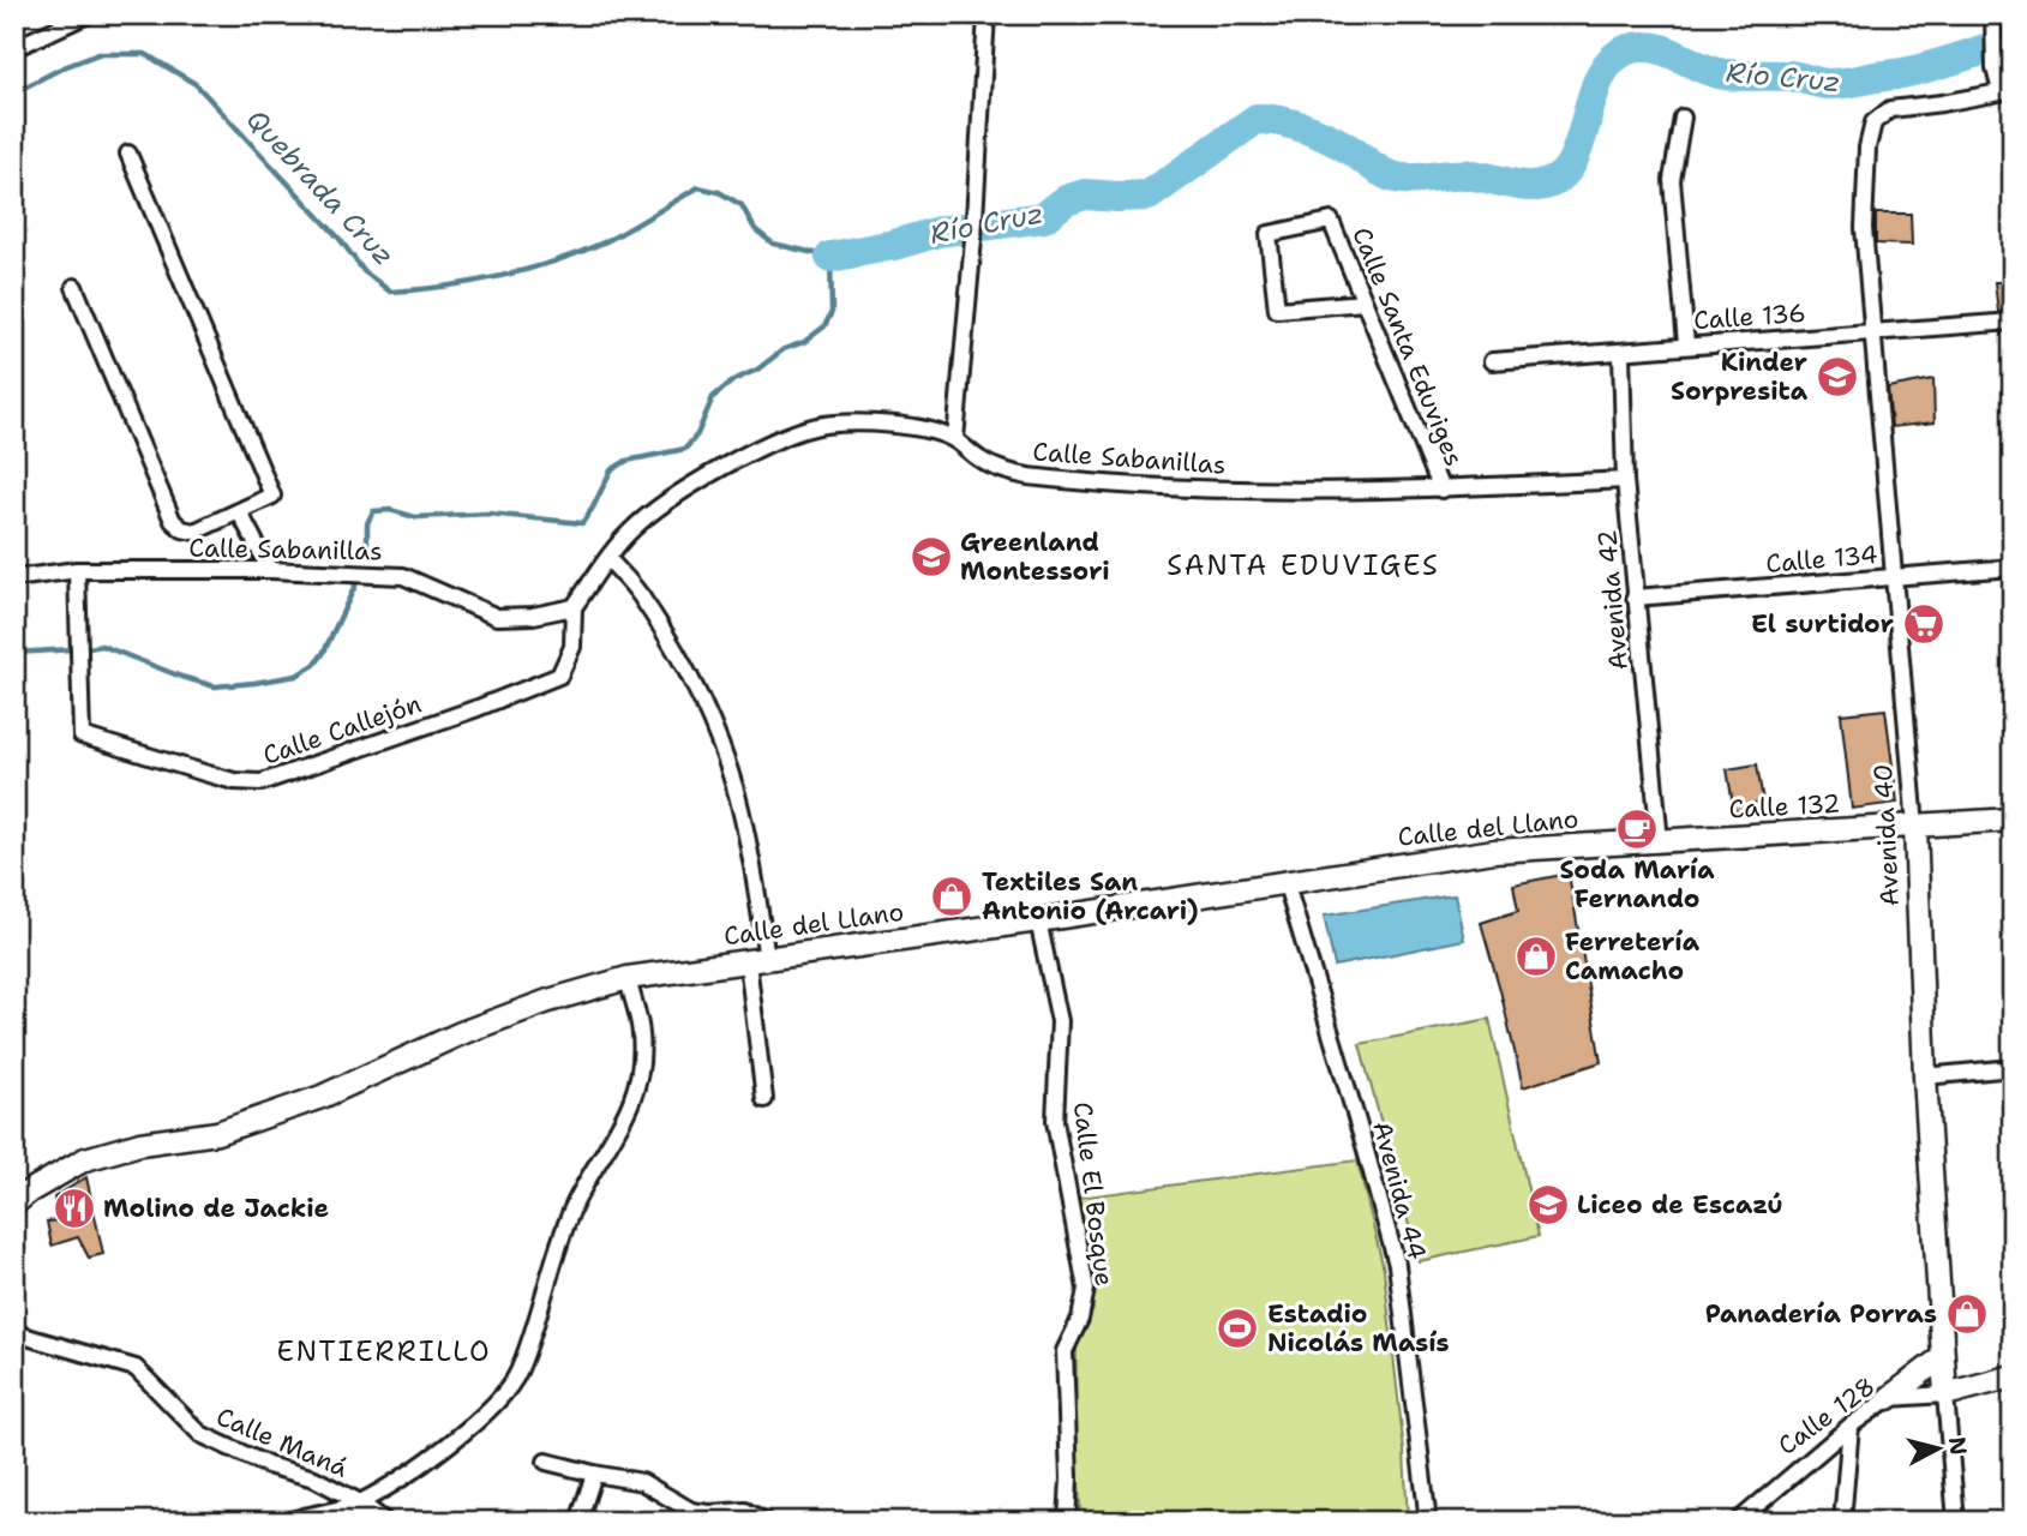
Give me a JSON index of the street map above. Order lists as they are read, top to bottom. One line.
{"streets":{"main road":["Calle 132","Calle del Llano","Avenida 40","Calle 128"],"street":["Calle 136","Calle Santa Eduviges","Calle Sabanillas","Calle 134","Avenida 42","Calle Callejón","Avenida 44","Calle El Bosque","Calle Maná"]},"crossings":[["Calle 136","Avenida 42"],["Calle 136","Avenida 40"],["Calle Santa Eduviges","Calle Sabanillas"],["Calle Sabanillas","Avenida 42"],["Calle Sabanillas","Calle Callejón"],["Calle 134","Avenida 42"],["Calle 134","Avenida 40"],["Avenida 42","Calle 132"],["Avenida 42","Calle del Llano"],["Calle 132","Calle del Llano"],["Calle 132","Avenida 40"],["Calle del Llano","Avenida 44"],["Calle del Llano","Calle El Bosque"],["Avenida 40","Calle 128"]],"districts":["SANTA EDUVIGES","ENTIERRILLO"],"water":["Río Cruz","Quebrada Cruz"],"places":{"school or university":["Kinder Sorpresita","Greenland Montessori","Liceo de Escazú"],"supermarket":["El surtidor"],"cafe":["Soda María Fernando"],"shop":["Textiles San Antonio (Arcari)","Ferretería Camacho","Panadería Porras"],"restaurant":["Molino de Jackie"],"sports":["Estadio Nicolás Masís"]},"north":"right"}
